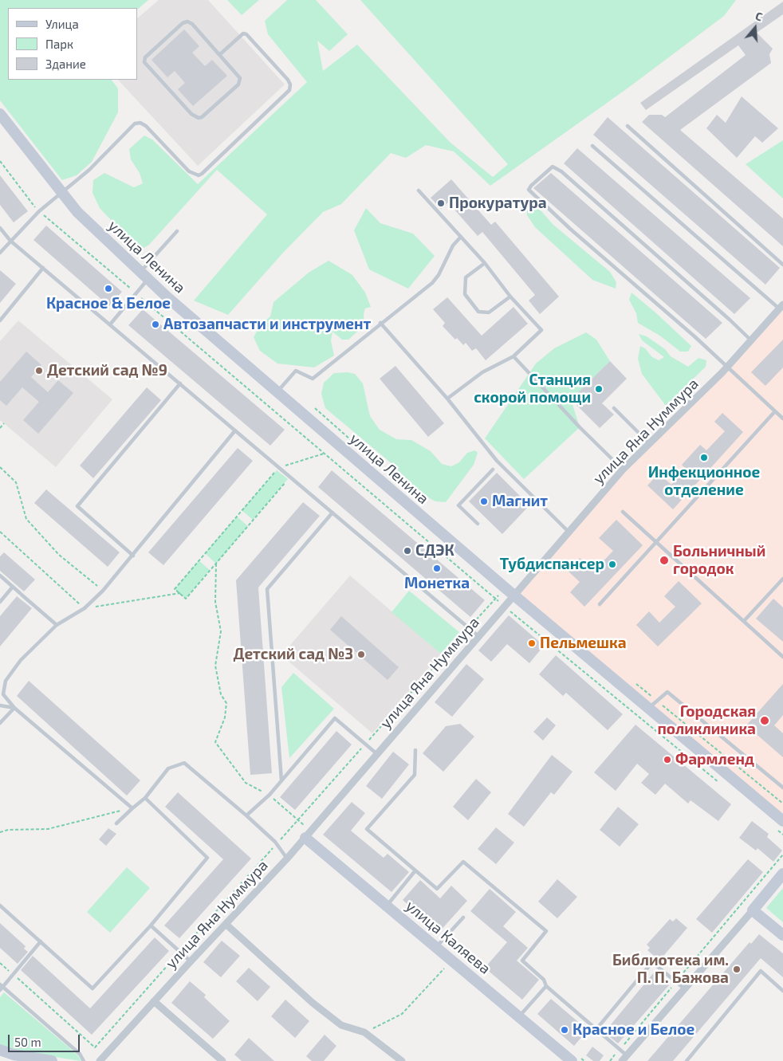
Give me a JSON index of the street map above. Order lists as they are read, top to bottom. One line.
{"streets":{"main road":["улица Ленина","улица Каляева"],"street":["улица Яна Нуммура"]},"crossings":[["улица Ленина","улица Яна Нуммура"],["улица Яна Нуммура","улица Каляева"]],"places":["Прокуратура","Красное & Белое","Автозапчасти и инструмент","Детский сад №9","Станция скорой помощи","Инфекционное отделение","Магнит","СДЭК","Больничный городок","Тубдиспансер","Монетка","Пельмешка","Детский сад №3","Городская поликлиника","Фармленд","Библиотека им. П. П. Бажова","Красное и Белое"],"legend":["Улица","Парк","Здание"],"scale_bar":"50 m","north":"top"}
